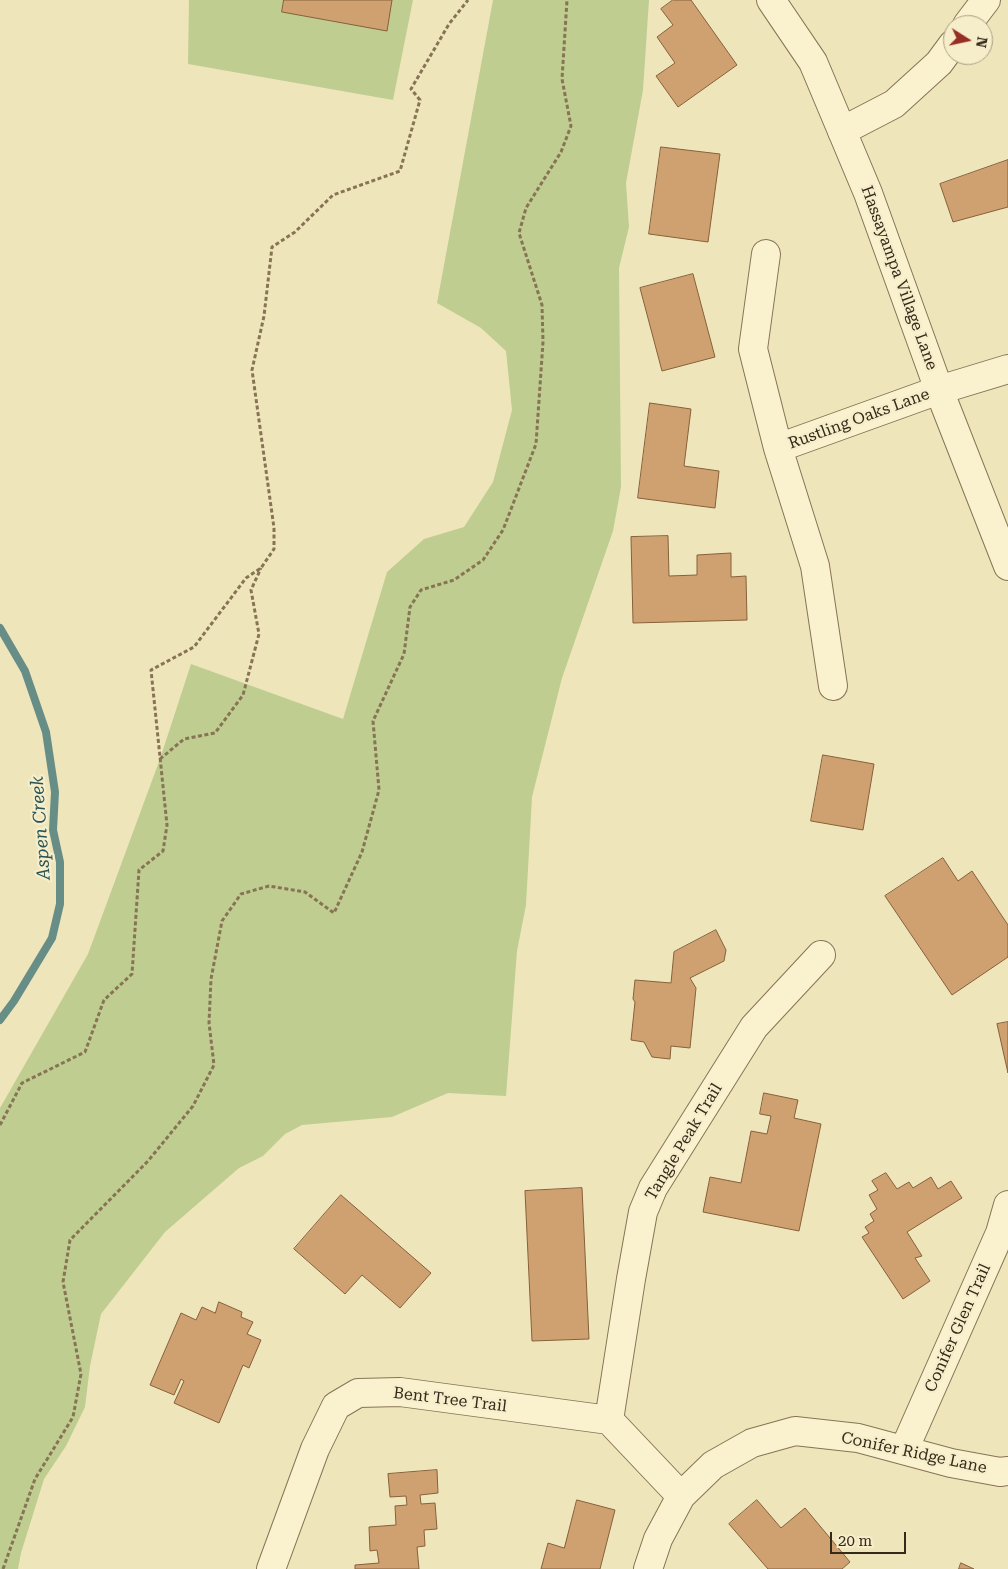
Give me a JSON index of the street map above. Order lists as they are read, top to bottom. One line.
{"streets":{"street":["Hassayampa Village Lane","Rustling Oaks Lane","Tangle Peak Trail","Conifer Glen Trail","Bent Tree Trail","Conifer Ridge Lane"]},"crossings":[["Hassayampa Village Lane","Rustling Oaks Lane"],["Tangle Peak Trail","Bent Tree Trail"],["Conifer Glen Trail","Conifer Ridge Lane"]],"water":["Aspen Creek"],"scale_bar":"20 m","north":"right"}
